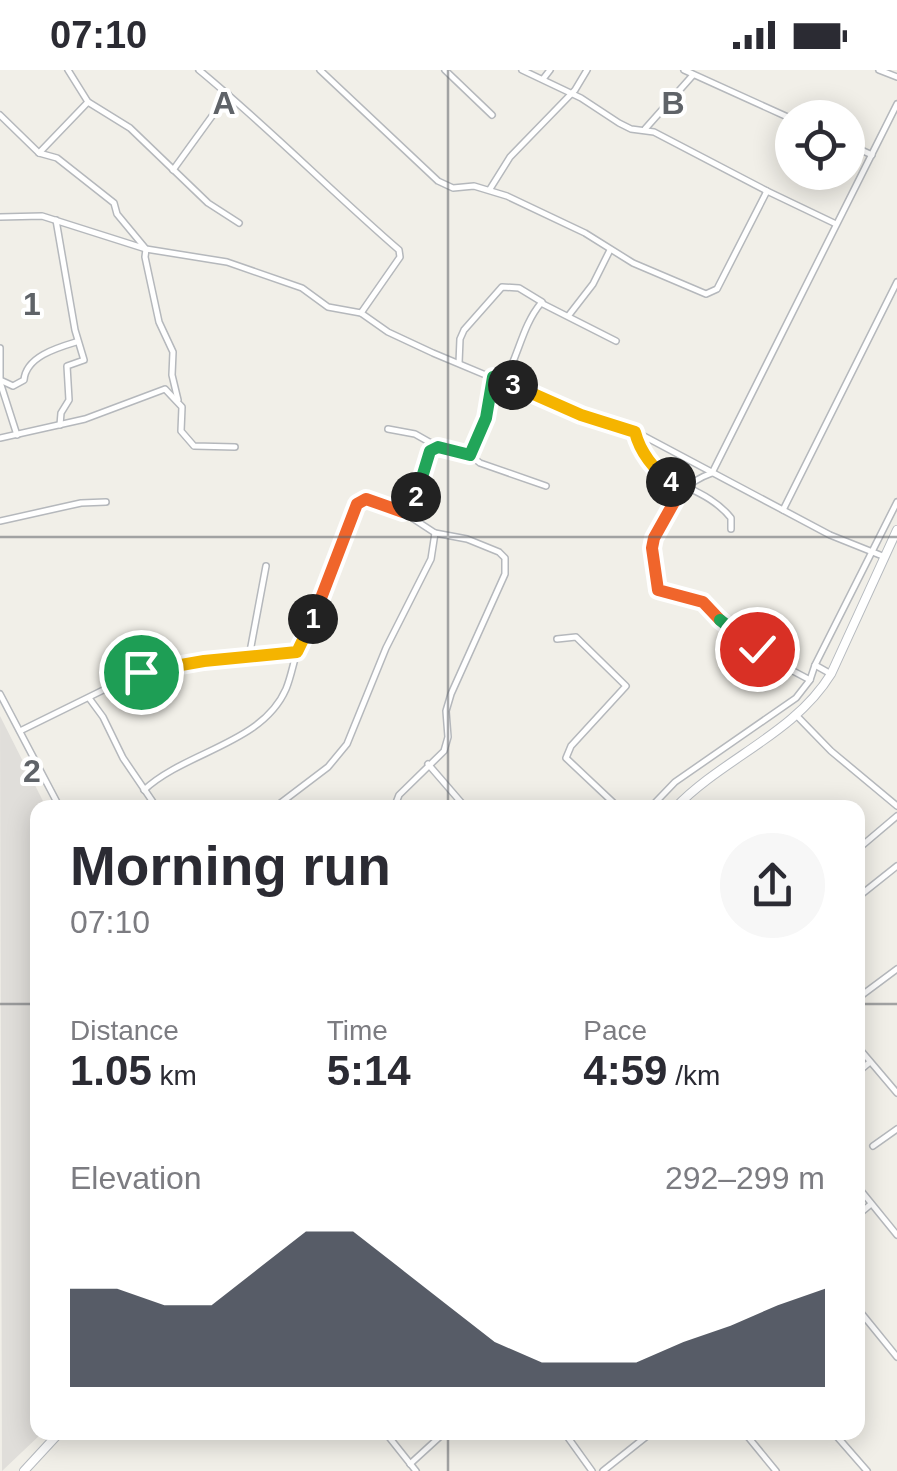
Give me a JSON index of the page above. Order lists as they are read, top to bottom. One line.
{"page":{"status":"07:10","pins":["3","4","2","1"],"heading":["Morning run","07:10"],"stats":[["Distance","1.05 km"],["Time","5:14"],["Pace","4:59 /km"]],"chart":["Elevation","292–299 m"]},"grid":{"columns":["A","B"],"rows":["1","2"]}}
